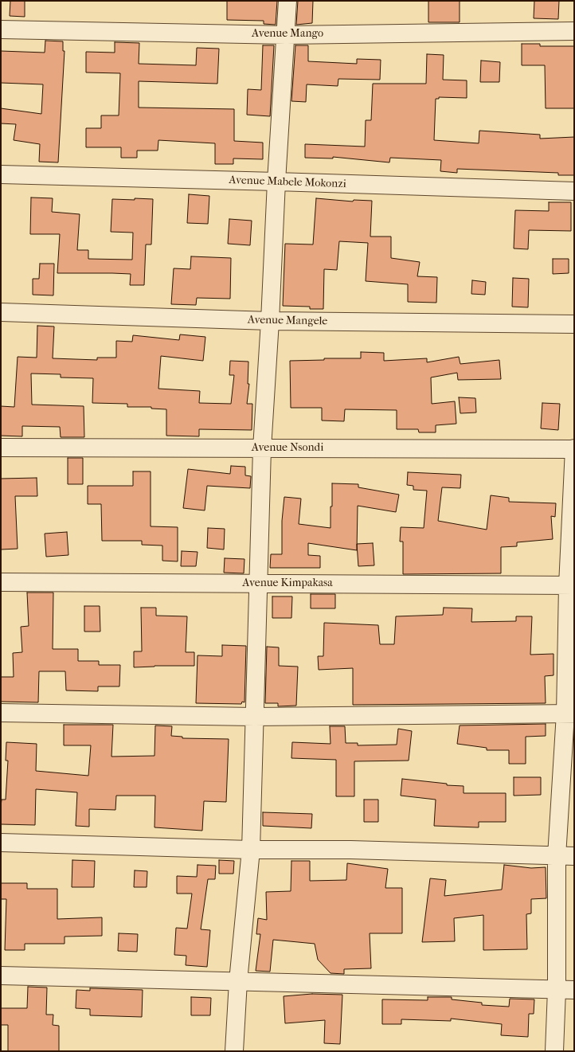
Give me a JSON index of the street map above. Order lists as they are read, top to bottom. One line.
{"streets":{"street":["Avenue Mango","Avenue Mabele Mokonzi","Avenue Mangele","Avenue Nsondi","Avenue Kimpakasa"]}}
